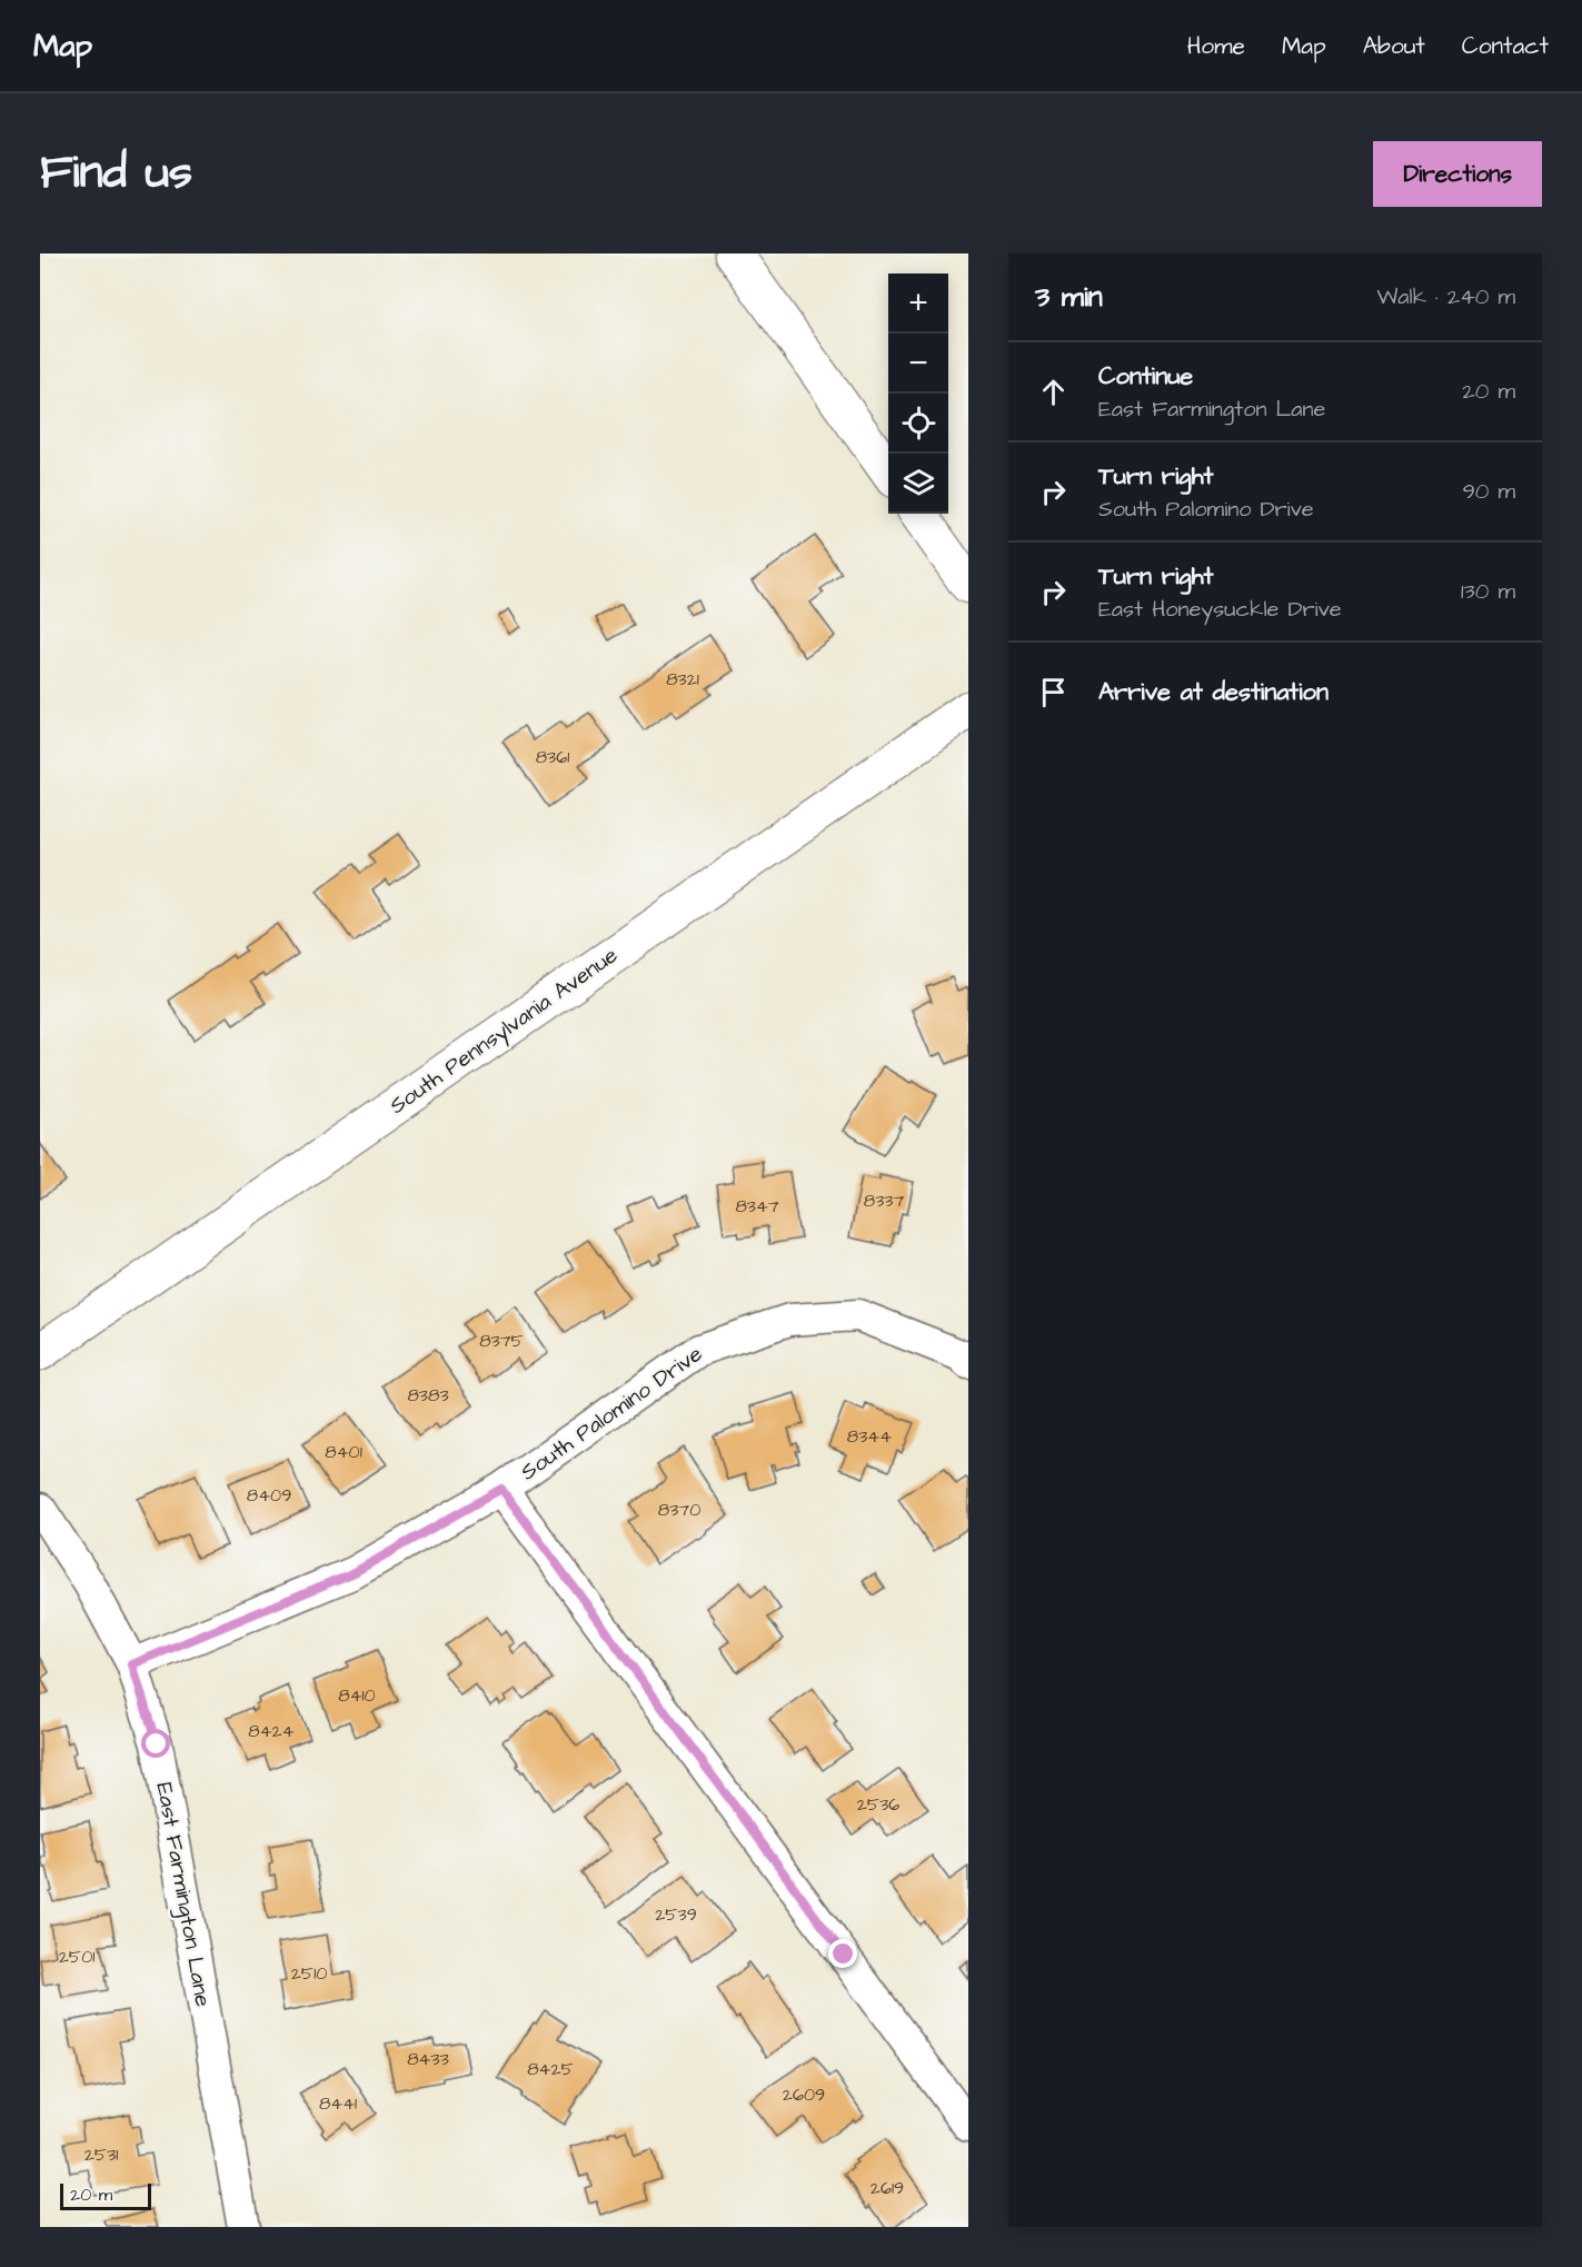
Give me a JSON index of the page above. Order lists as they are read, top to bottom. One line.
{"streets":{"street":["South Pennsylvania Avenue","South Palomino Drive","East Farmington Lane"]},"crossings":[["South Palomino Drive","East Farmington Lane"]],"house_numbers":["8321","8361","8337","8347","8375","8383","8344","8401","8409","8370","8410","8424","2536","2539","2501","2510","8433","8425","2609","8441","2531","2619"],"scale_bar":"20 m","page":{"header":"Map","nav":["Home","Map","About","Contact"],"title":"Find us","buttons":"Directions","heading":["3 min","Walk · 240 m"],"map_buttons":["+","−"],"list":[["Continue","East Farmington Lane","20 m"],["Turn right","South Palomino Drive","90 m"],["Turn right","East Honeysuckle Drive","130 m"],"Arrive at destination"],"scale":"20 m"}}
